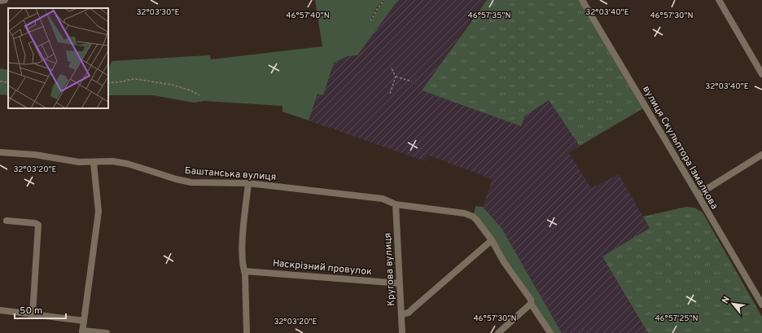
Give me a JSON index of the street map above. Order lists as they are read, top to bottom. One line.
{"streets":{"street":["вулиця Скульптора Ізмалкова","Баштанська вулиця","Наскрізний провулок","Кругова вулиця"]},"crossings":[["Баштанська вулиця","Кругова вулиця"],["Наскрізний провулок","Кругова вулиця"]],"scale_bar":"50 m","north":"top left","coordinates":["32°03'30\"E","32°03'40\"E","46°57'40\"N","46°57'35\"N","46°57'30\"N","32°03'20\"E","46°57'25\"N"]}
